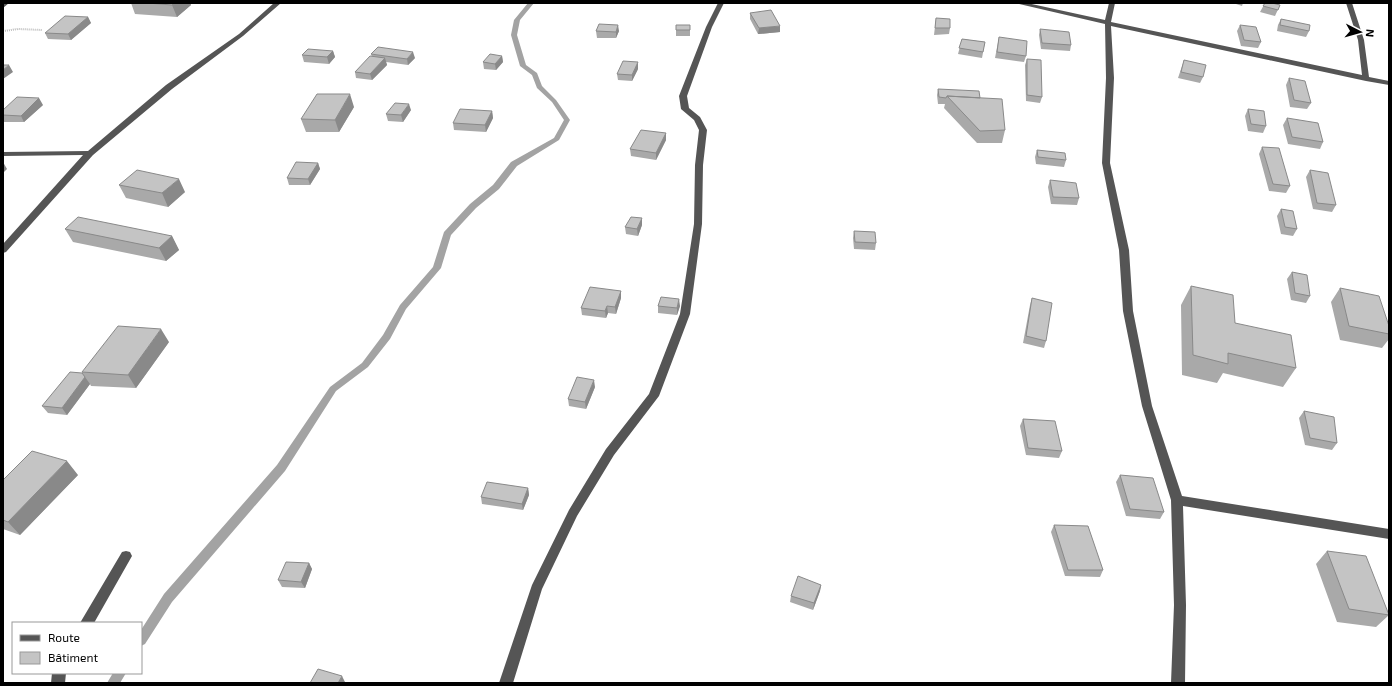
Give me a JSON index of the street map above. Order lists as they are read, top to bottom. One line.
{"legend":["Route","Bâtiment"],"north":"right"}
